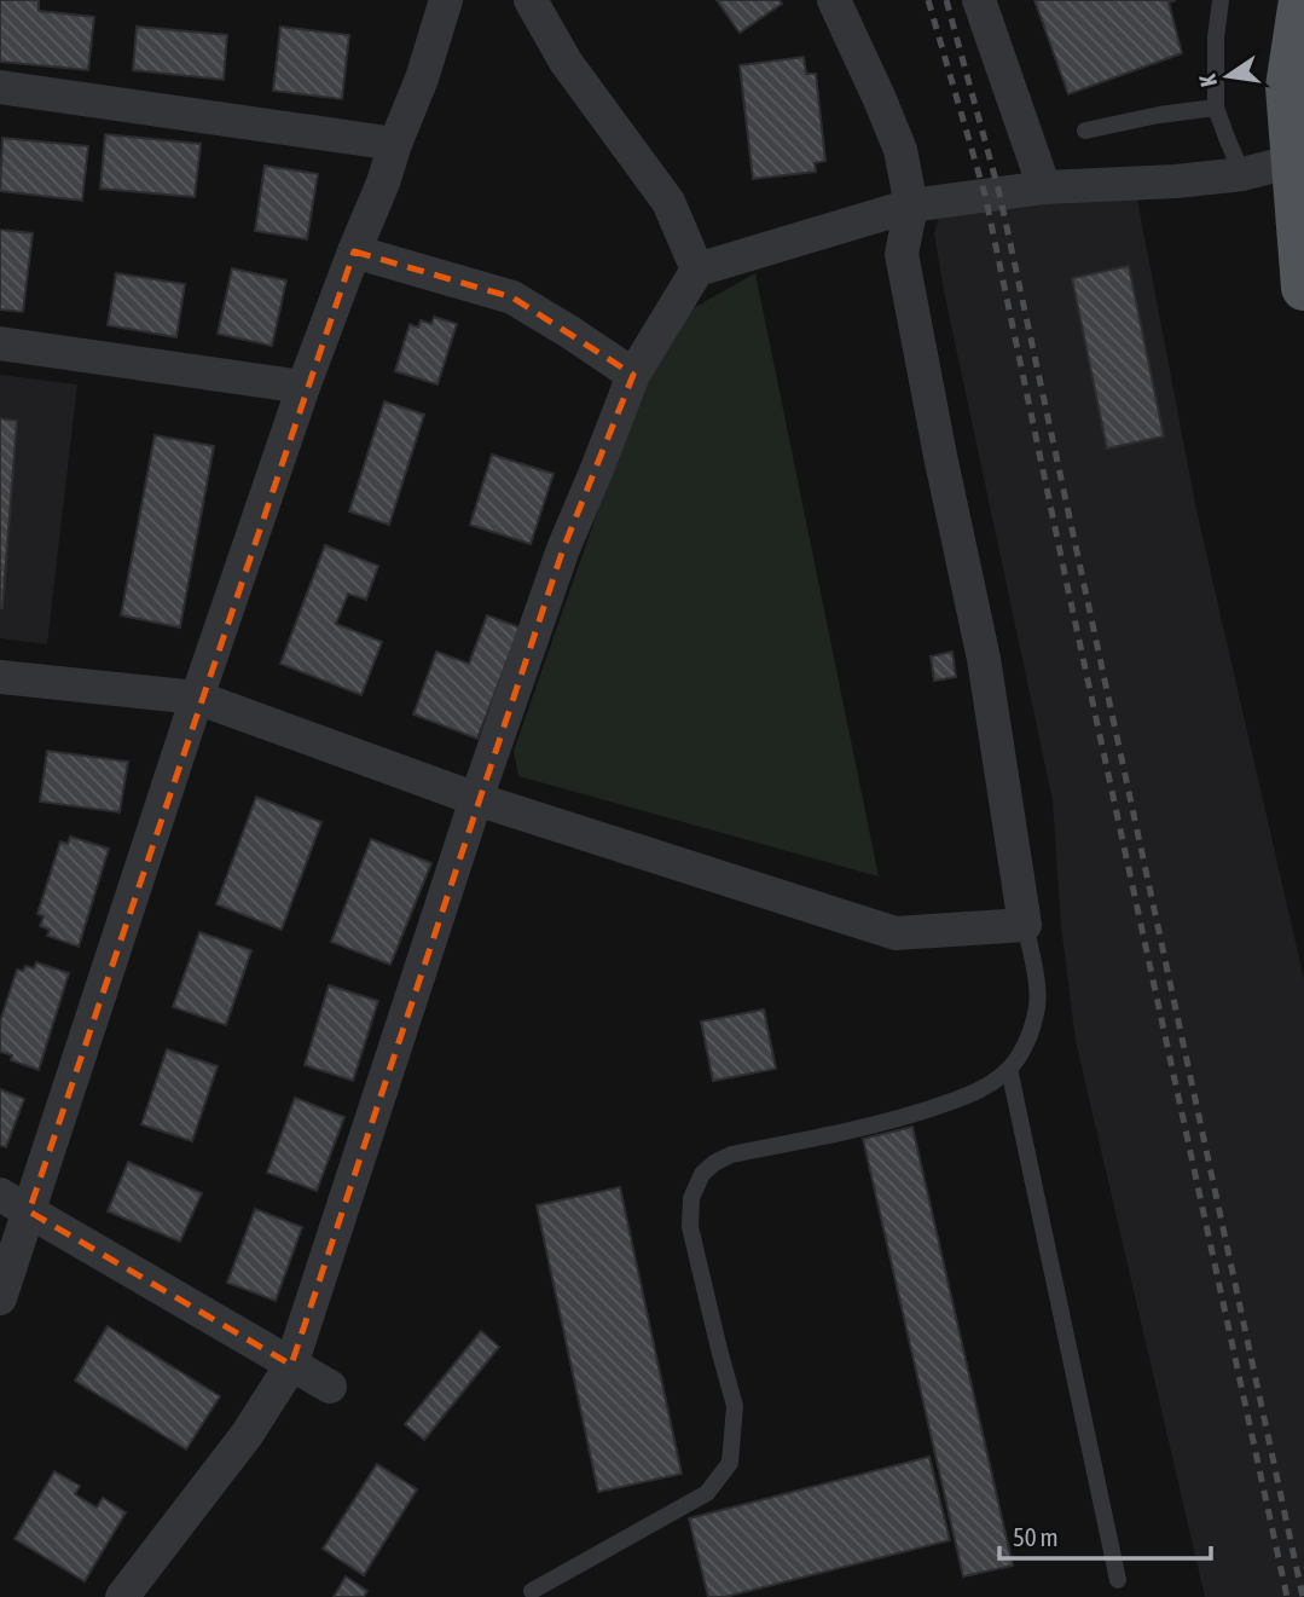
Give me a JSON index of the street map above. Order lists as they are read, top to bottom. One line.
{"scale_bar":"50 m","north":"left"}
